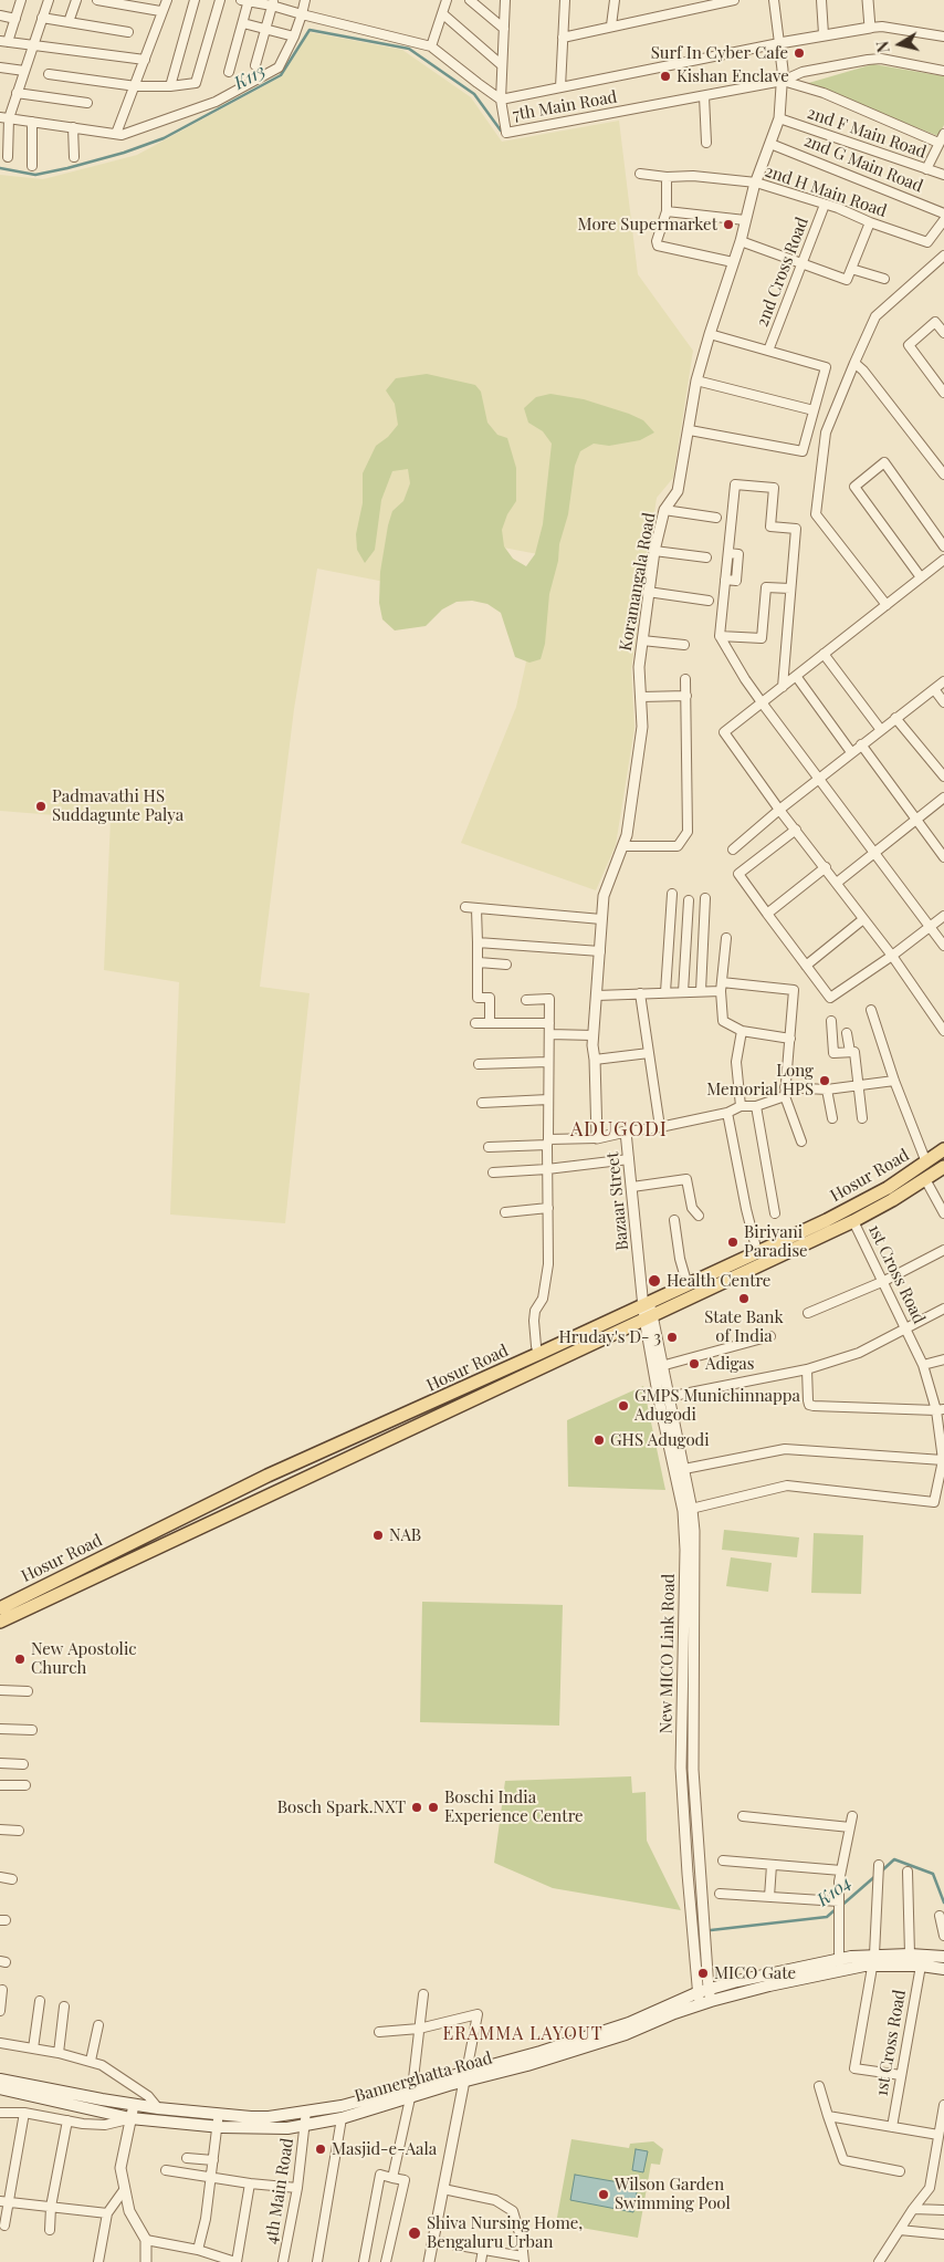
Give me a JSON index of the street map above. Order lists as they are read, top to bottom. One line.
{"streets":{"main road":["Hosur Road","Bannerghatta Road"],"street":["7th Main Road","2nd F Main Road","2nd G Main Road","2nd H Main Road","2nd Cross Road","Koramangala Road","Bazaar Street","1st Cross Road","New MICO Link Road","4th Main Road"]},"crossings":[["7th Main Road","Koramangala Road"],["2nd F Main Road","Koramangala Road"],["2nd G Main Road","Koramangala Road"],["2nd H Main Road","2nd Cross Road"],["2nd H Main Road","Koramangala Road"],["Hosur Road","Bazaar Street"],["Hosur Road","1st Cross Road"],["Hosur Road","New MICO Link Road"],["Bazaar Street","New MICO Link Road"],["1st Cross Road","New MICO Link Road"],["1st Cross Road","Bannerghatta Road"],["New MICO Link Road","Bannerghatta Road"],["Bannerghatta Road","4th Main Road"]],"districts":["ADUGODI","ERAMMA LAYOUT"],"water":["K113","K104"],"places":["Surf In Cyber Cafe","Kishan Enclave","More Supermarket","Padmavathi HS Suddagunte Palya","Long Memorial HPS","Biriyani Paradise","Health Centre","State Bank of India","Hruday's D- 3","Adigas","GMPS Munichinnappa Adugodi","GHS Adugodi","NAB","New Apostolic Church","Bosch Spark.NXT","Boschi India Experience Centre","MICO Gate","Masjid-e-Aala","Wilson Garden Swimming Pool","Shiva Nursing Home, Bengaluru Urban"],"north":"left"}
